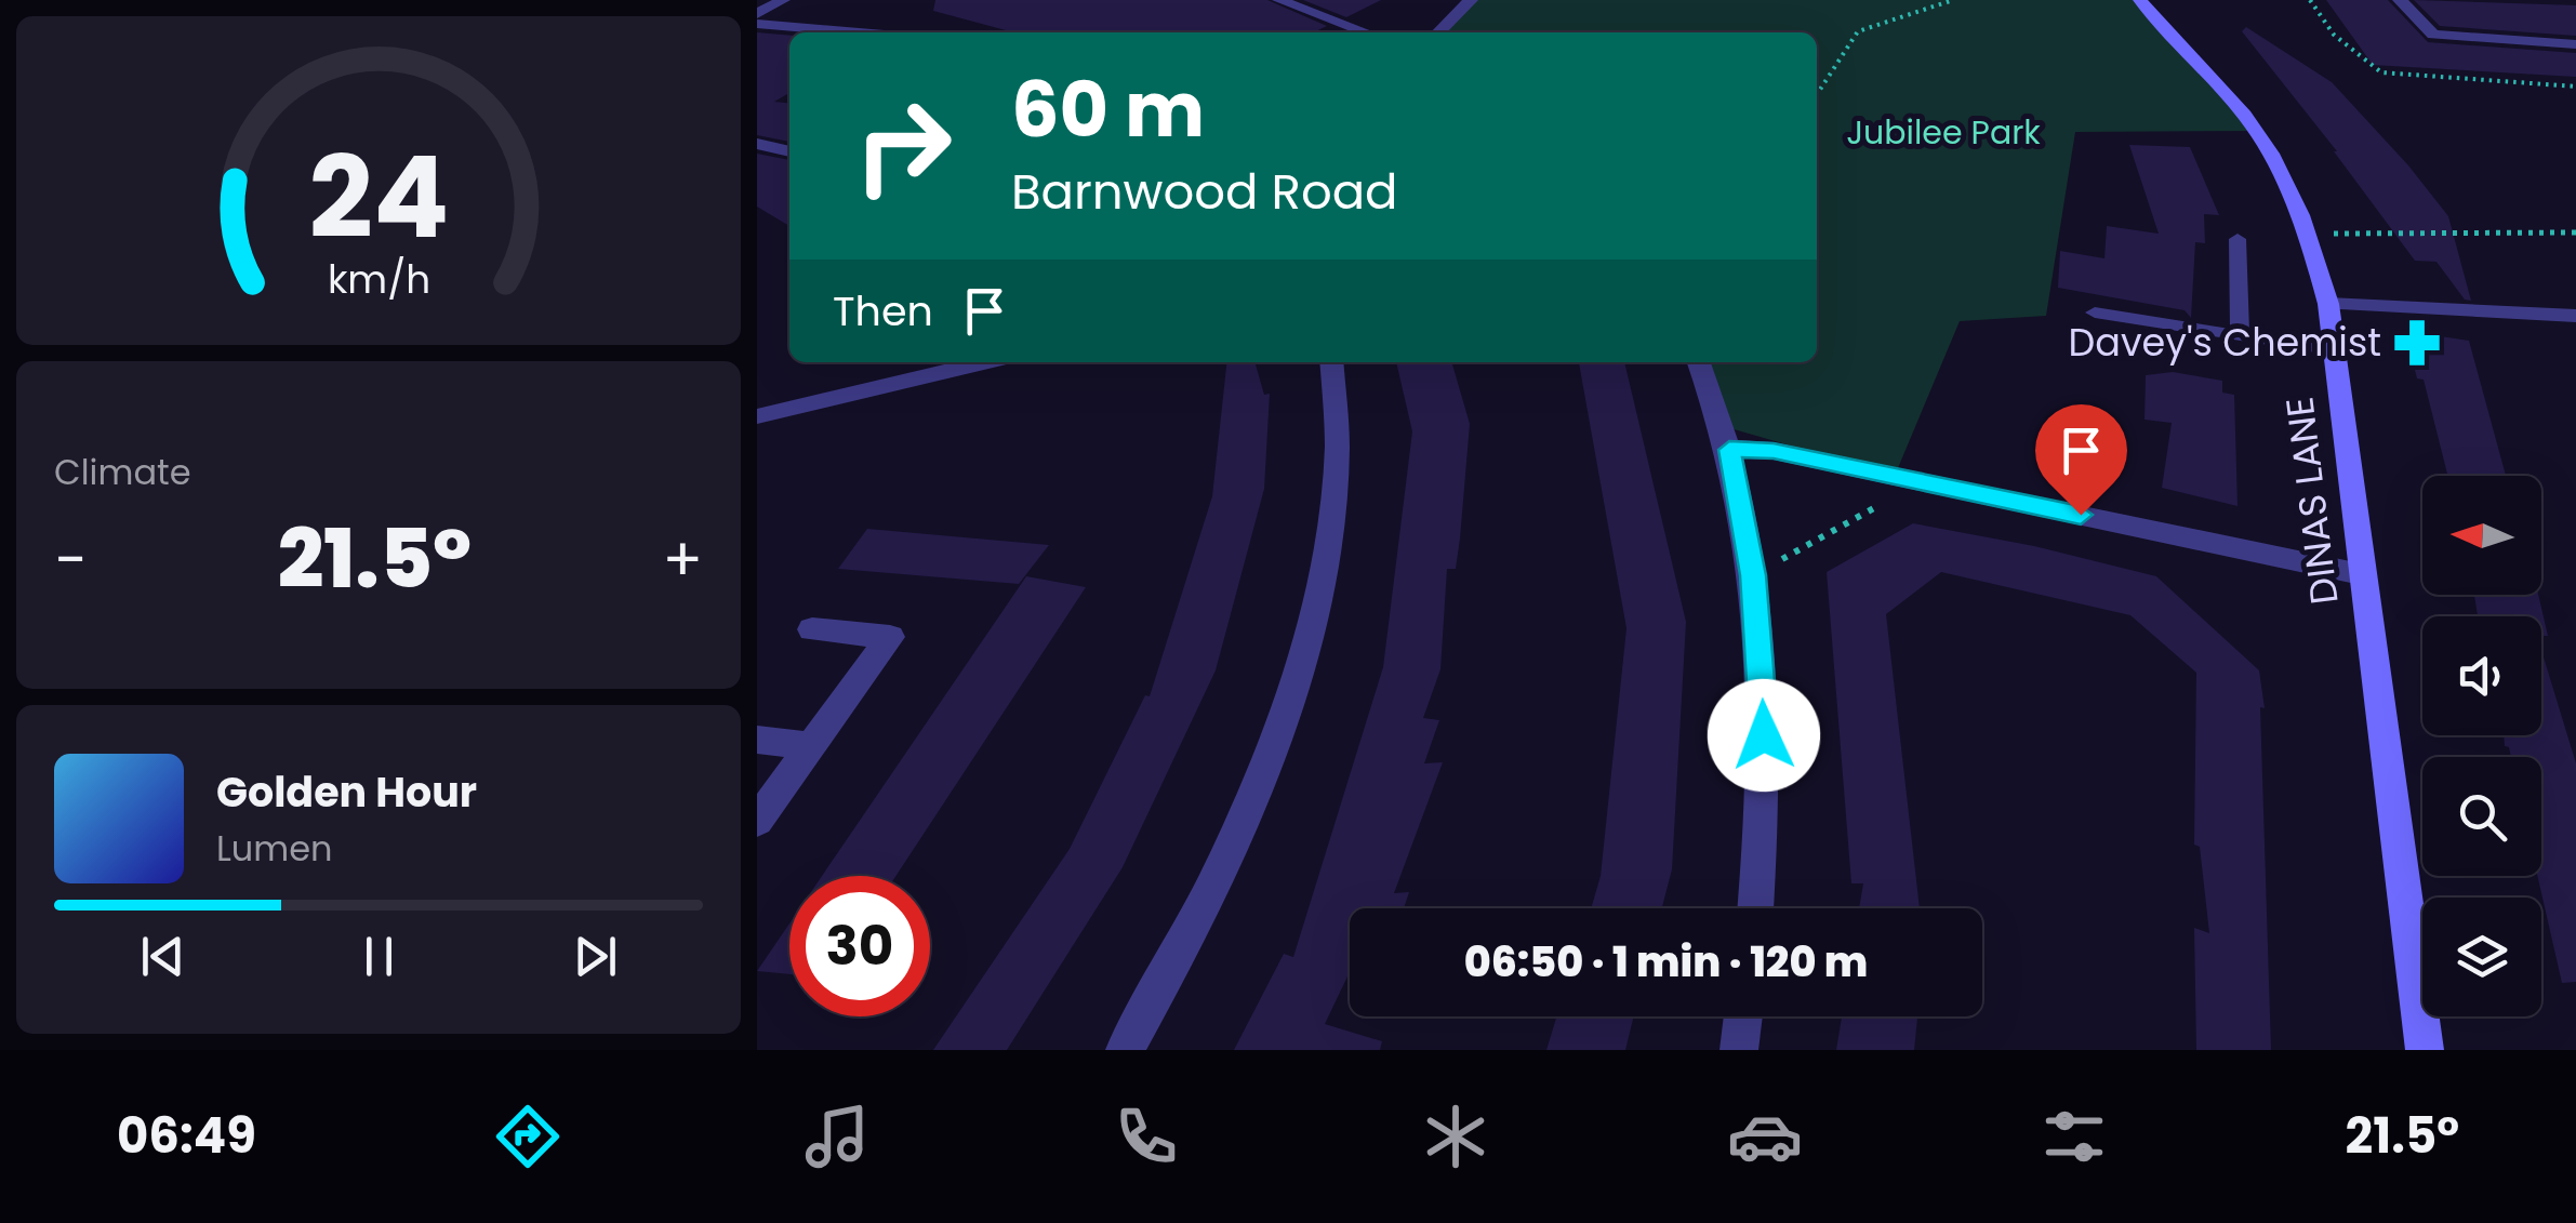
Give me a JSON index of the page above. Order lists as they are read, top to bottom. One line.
{"streets":{"street":["DINAS LANE"]},"parks":["Jubilee Park"],"places":{"pharmacy":["Davey's Chemist"]},"north":"left","page":{"turn":["60 m","Barnwood Road"],"then":"Then","tile":"Climate","heat":["−","21.5°","+"],"song":["Golden Hour","Lumen"],"limit":"30","trip":"06:50 · 1 min · 120 m","tabs":["06:49","21.5°"],"gauge":["24","km/h"]}}
